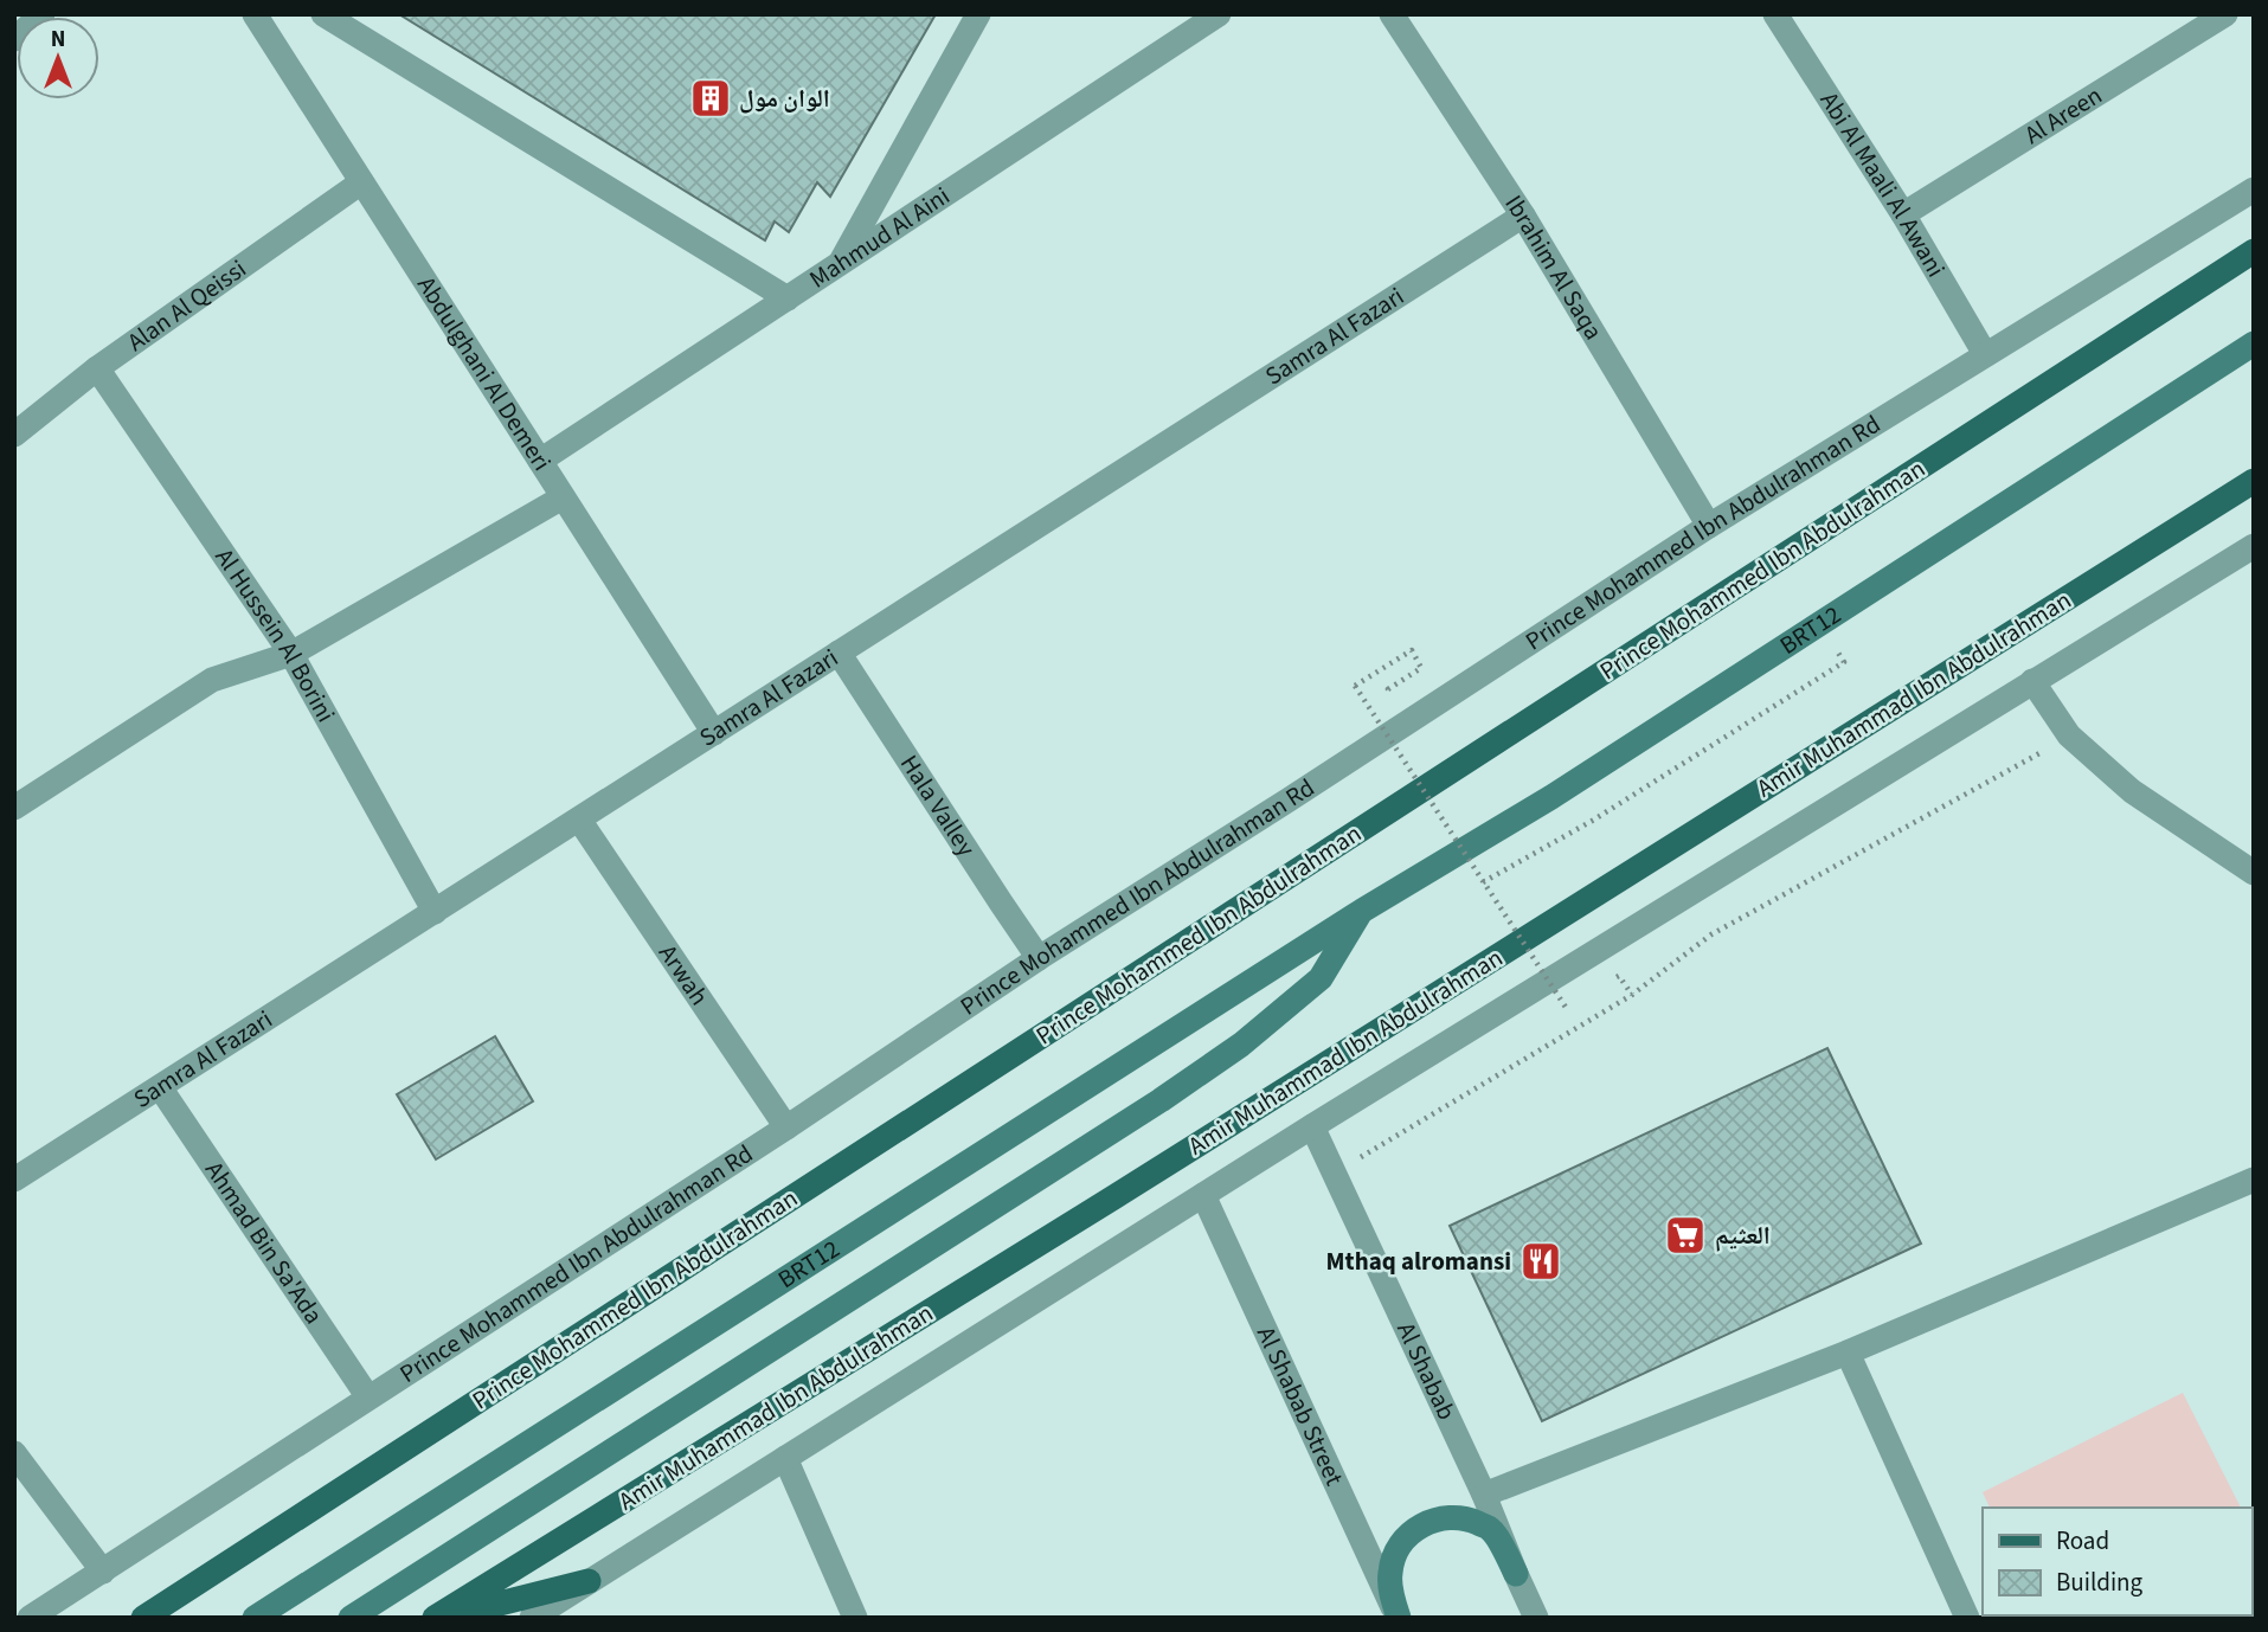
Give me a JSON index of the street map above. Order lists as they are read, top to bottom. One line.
{"streets":{"main road":["Prince Mohammed Ibn Abdulrahman","BRT12","Amir Muhammad Ibn Abdulrahman"],"street":["Al Areen","Abi Al Maali Al Awani","Mahmud Al Aini","Ibrahim Al Saqa","Alan Al Qeissi","Samra Al Fazari","Abdulghani Al Demeri","Prince Mohammed Ibn Abdulrahman Rd","Al Hussein Al Borini","Hala Valley","Arwah","Ahmad Bin Sa'Ada","Al Shabab","Al Shabab Street"]},"crossings":[["Al Areen","Abi Al Maali Al Awani"],["Abi Al Maali Al Awani","Prince Mohammed Ibn Abdulrahman Rd"],["Mahmud Al Aini","Abdulghani Al Demeri"],["Ibrahim Al Saqa","Samra Al Fazari"],["Ibrahim Al Saqa","Prince Mohammed Ibn Abdulrahman Rd"],["Alan Al Qeissi","Abdulghani Al Demeri"],["Alan Al Qeissi","Al Hussein Al Borini"],["Samra Al Fazari","Abdulghani Al Demeri"],["Samra Al Fazari","Al Hussein Al Borini"],["Samra Al Fazari","Hala Valley"],["Samra Al Fazari","Arwah"],["Samra Al Fazari","Ahmad Bin Sa'Ada"],["Prince Mohammed Ibn Abdulrahman Rd","Hala Valley"],["Prince Mohammed Ibn Abdulrahman Rd","Arwah"],["Prince Mohammed Ibn Abdulrahman Rd","Ahmad Bin Sa'Ada"]],"places":{"building":["الوان مول"],"supermarket":["العثيم"],"restaurant":["Mthaq alromansi"]},"legend":["Road","Building"],"north":"top"}
